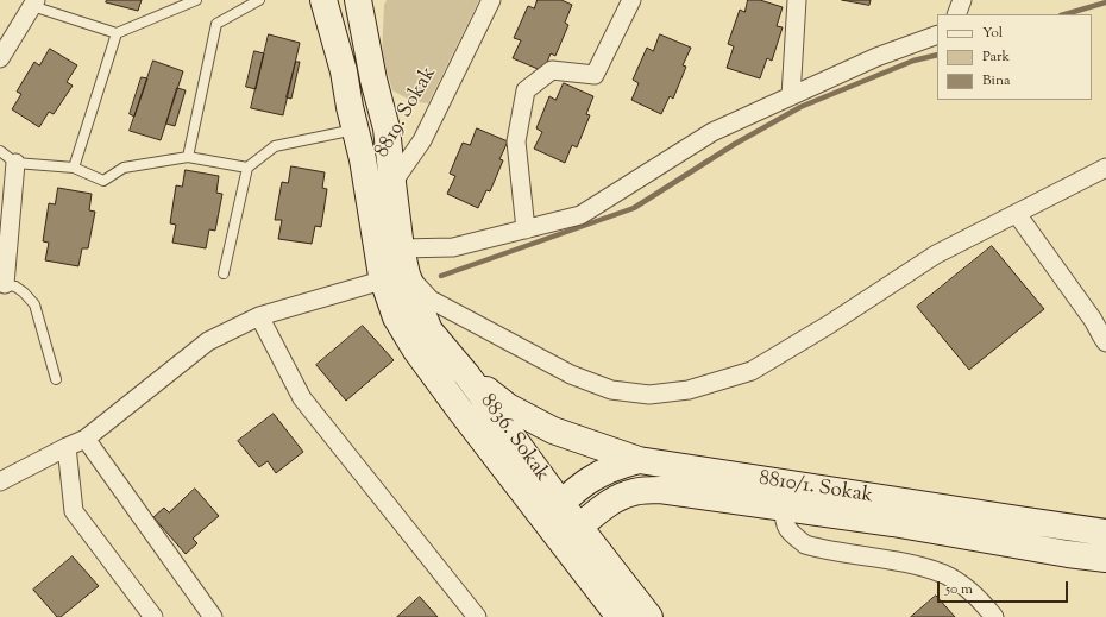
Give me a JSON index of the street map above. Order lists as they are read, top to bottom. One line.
{"streets":{"street":["8819. Sokak","8836. Sokak","8810/1. Sokak"]},"crossings":[["8836. Sokak","8810/1. Sokak"]],"legend":["Yol","Park","Bina"],"scale_bar":"50 m"}
